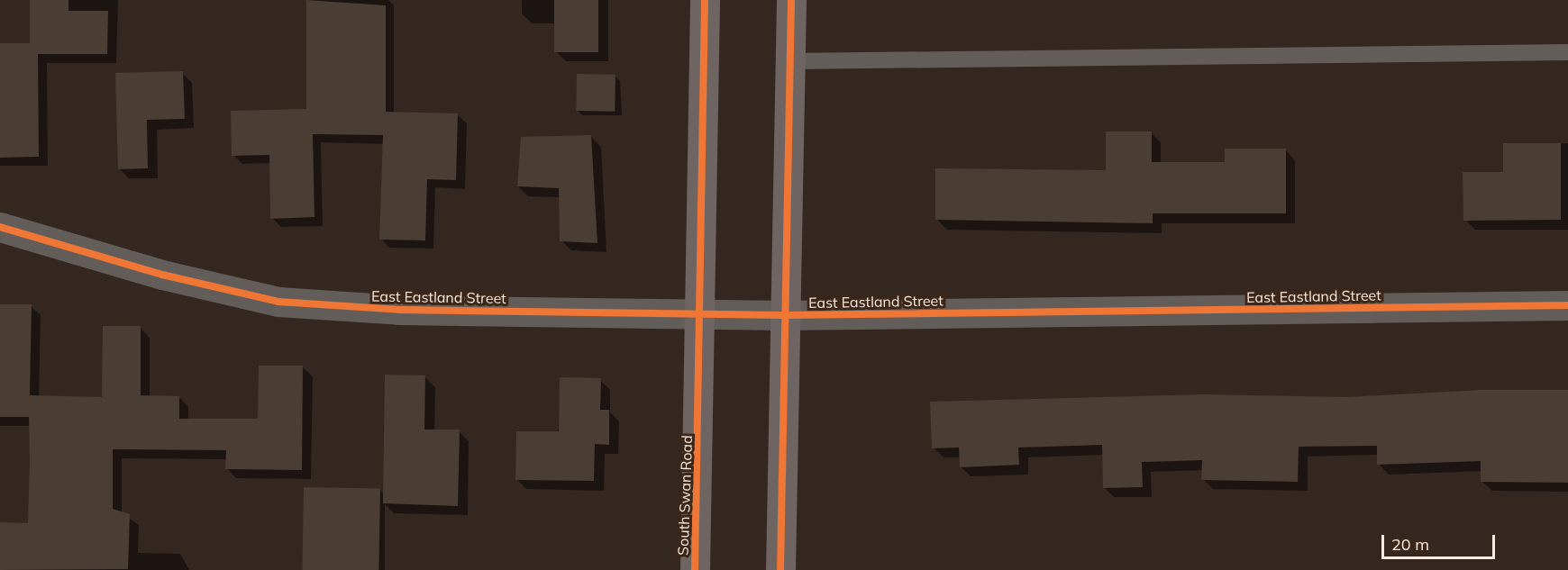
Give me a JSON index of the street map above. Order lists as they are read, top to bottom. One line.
{"streets":{"main road":["South Swan Road"],"street":["East Eastland Street"]},"crossings":[["East Eastland Street","South Swan Road"]],"scale_bar":"20 m"}
